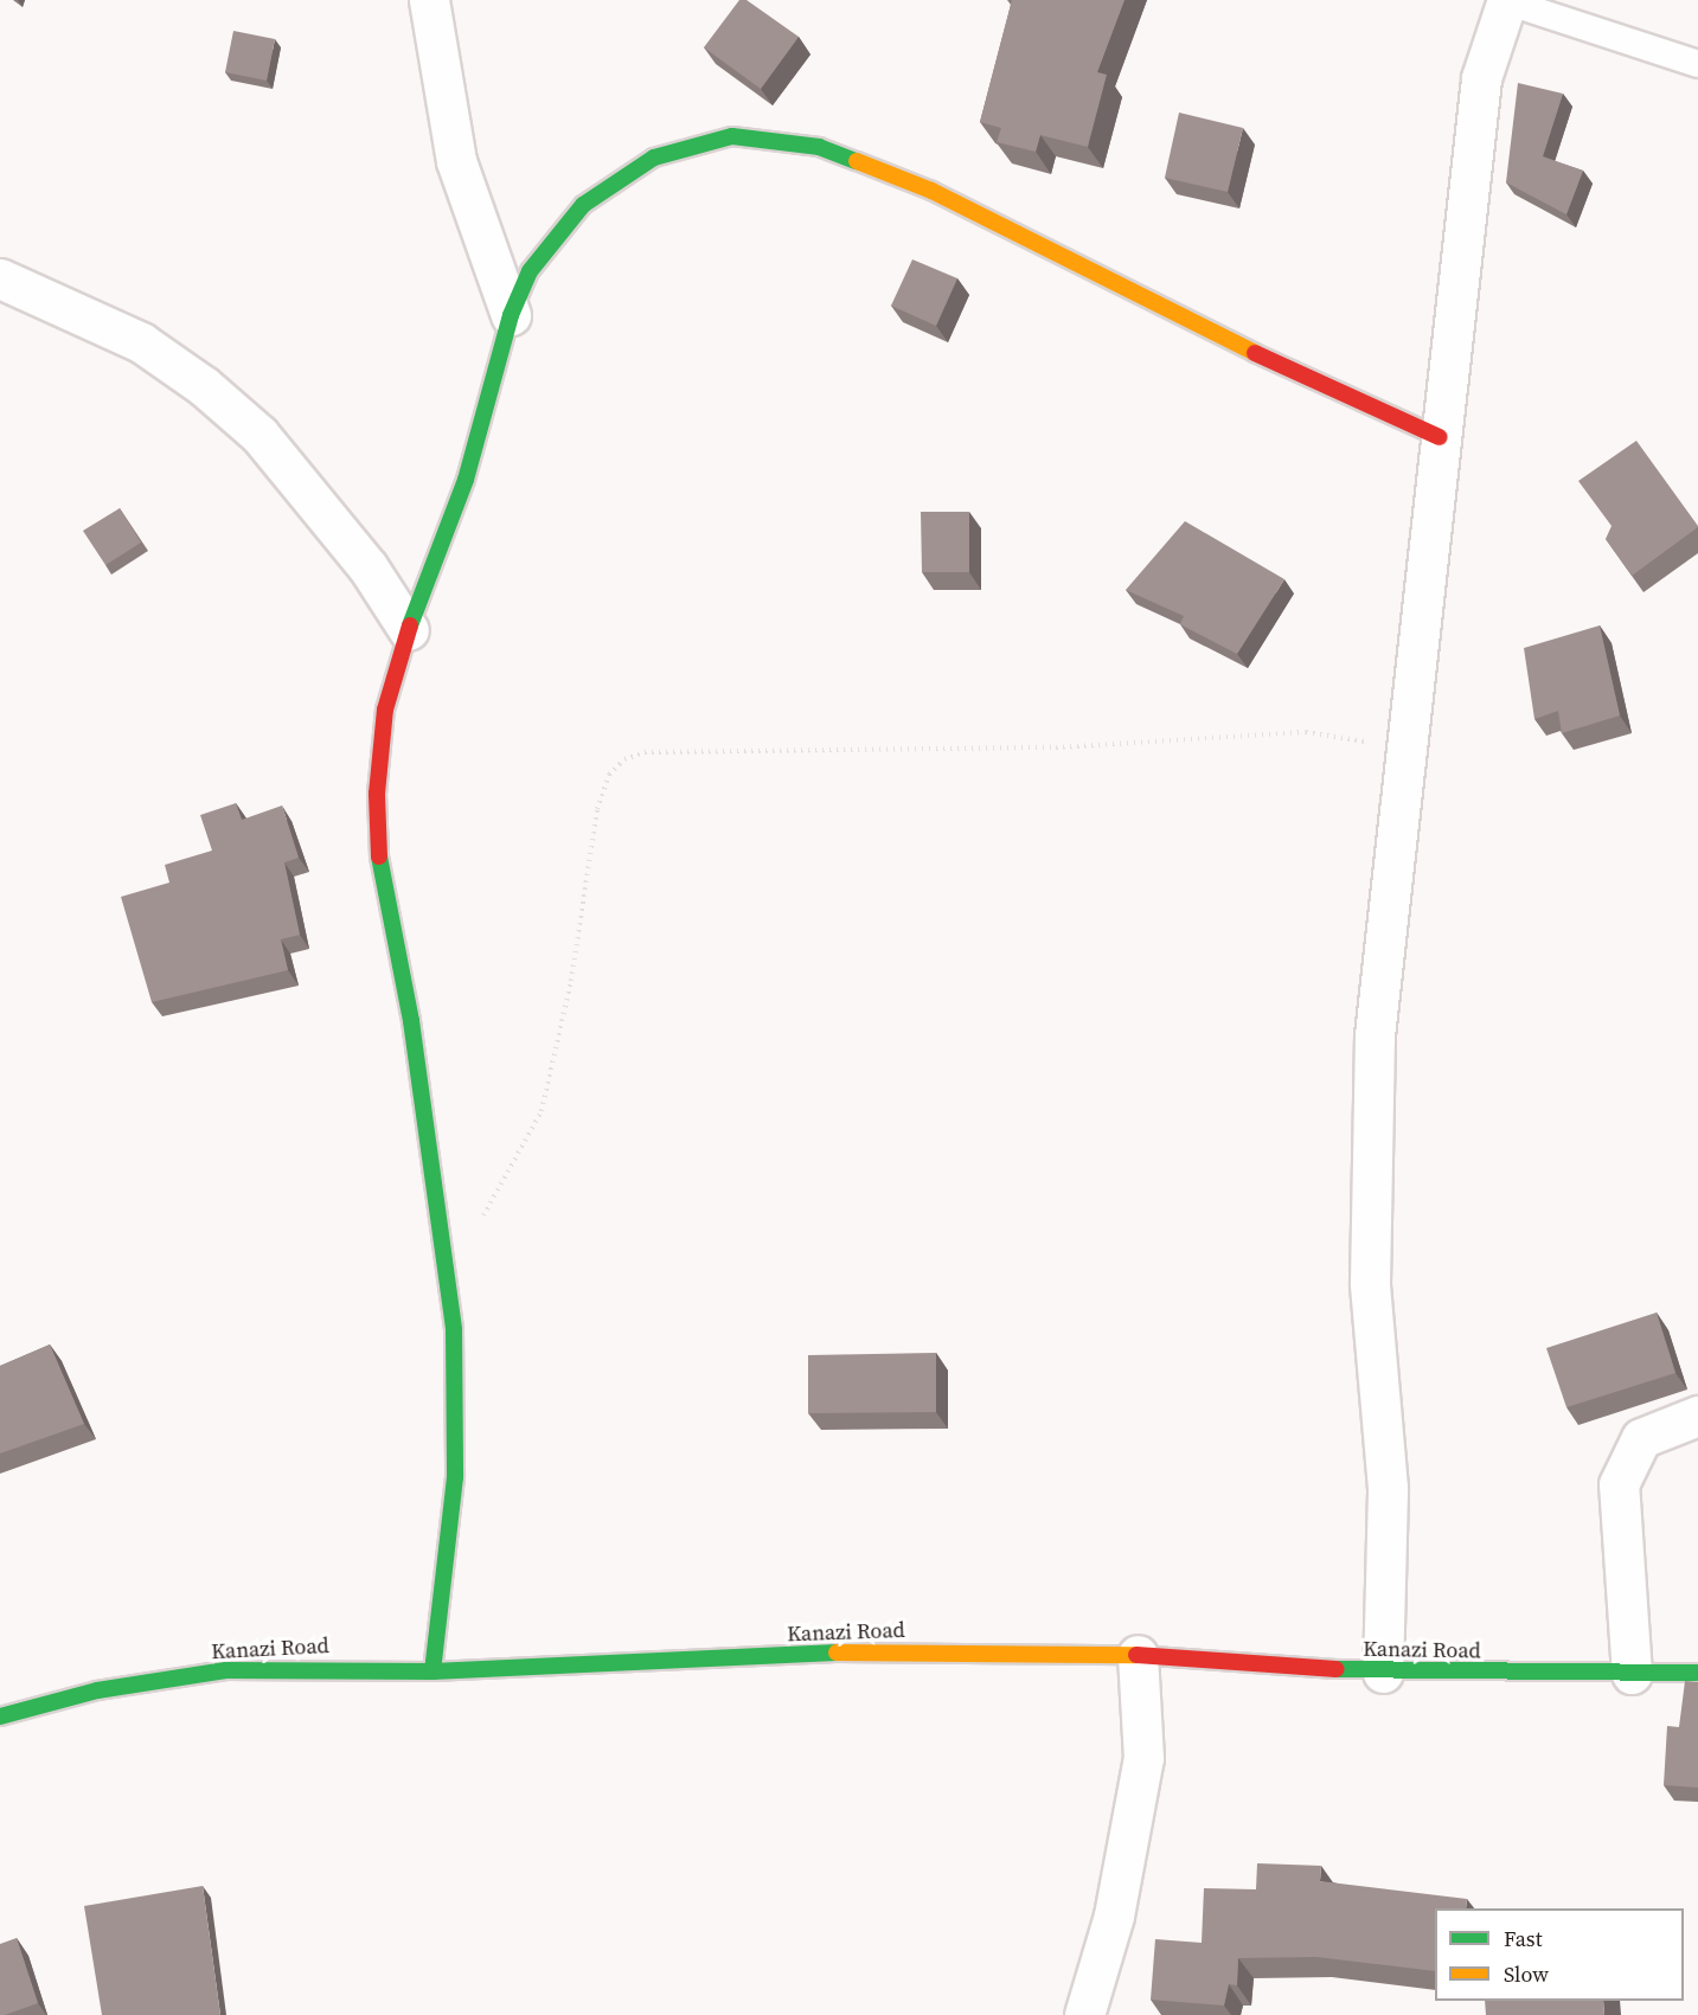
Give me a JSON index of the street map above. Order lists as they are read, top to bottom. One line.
{"streets":{"street":["Kanazi Road"]},"legend":["Fast","Slow"]}
